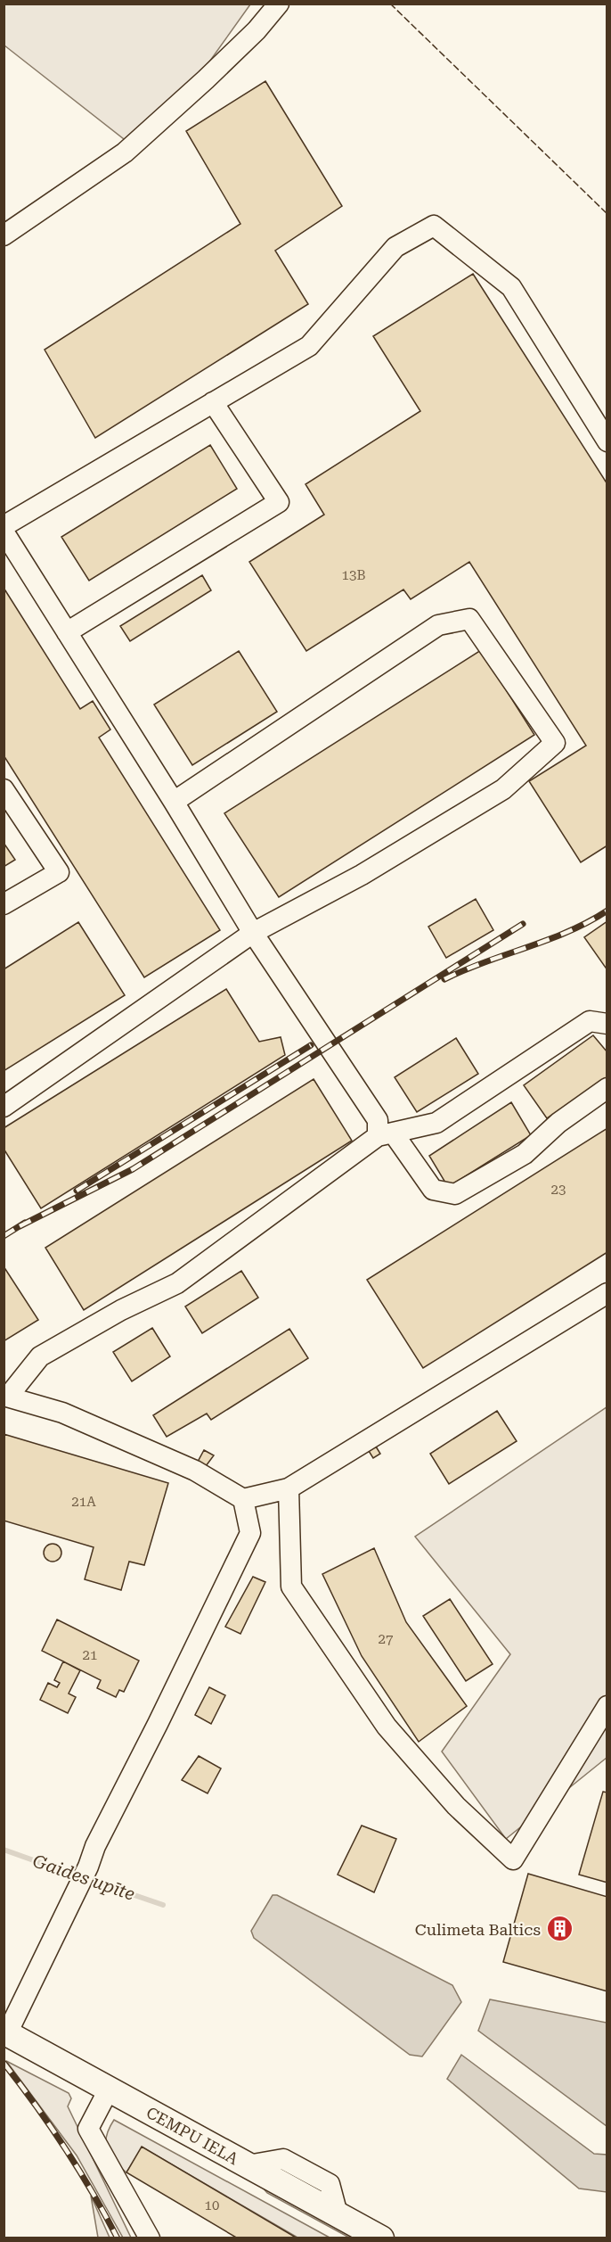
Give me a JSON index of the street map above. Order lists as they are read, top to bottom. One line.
{"streets":{"main road":["CEMPU IELA"]},"water":["Gaides upīte"],"places":{"building":["Culimeta Baltics"]},"house_numbers":["13B","23","21A","27","21","10"]}
